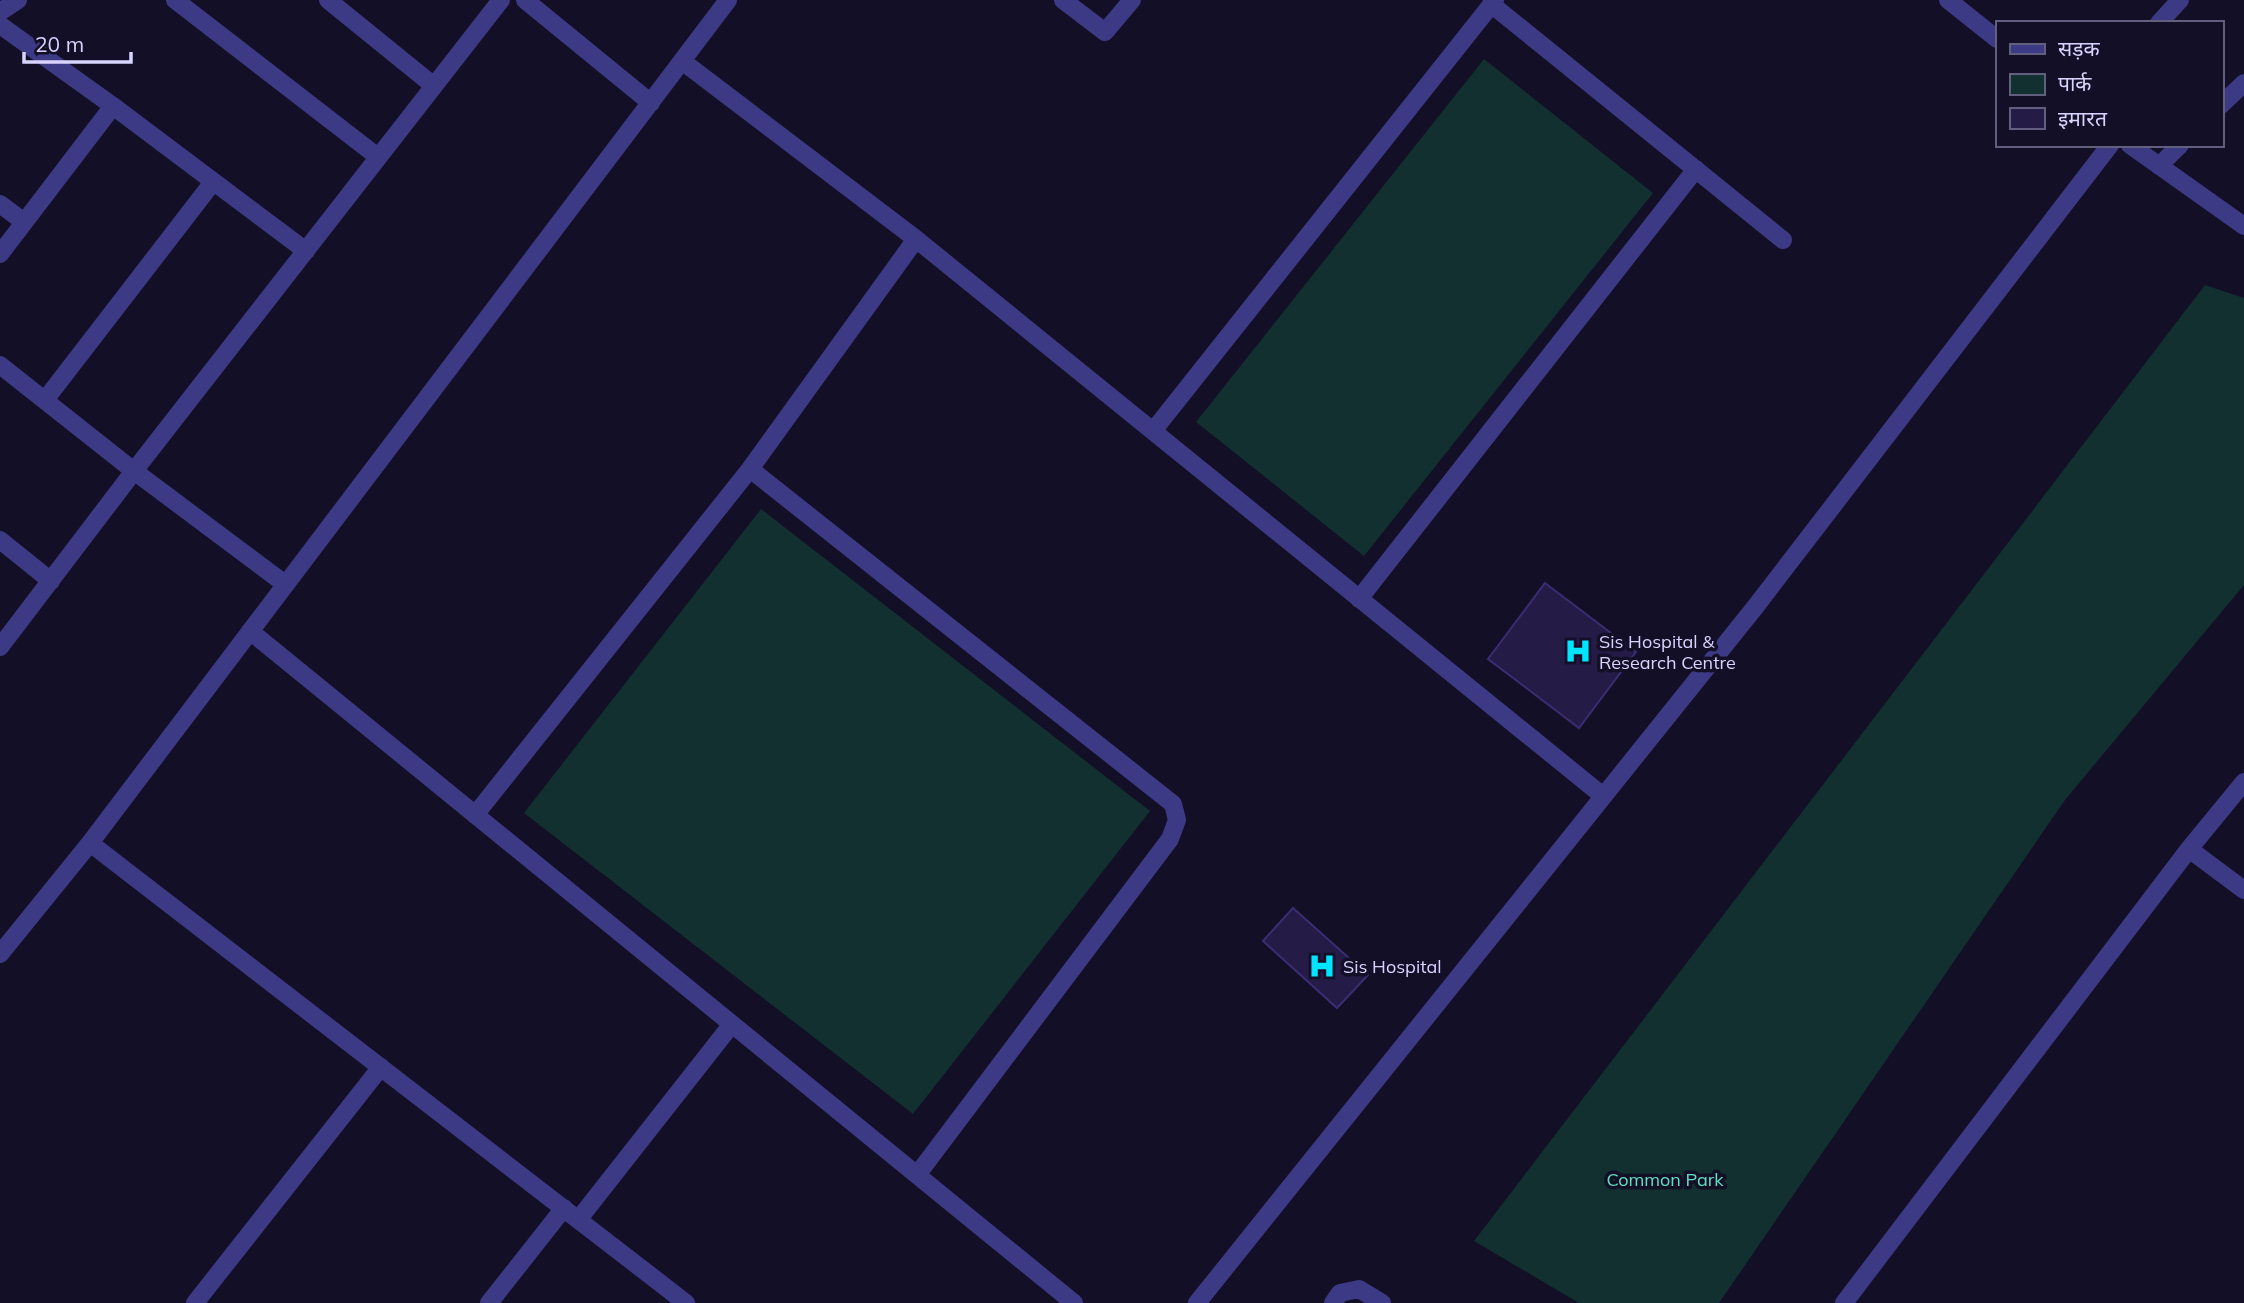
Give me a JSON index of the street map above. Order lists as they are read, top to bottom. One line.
{"parks":["Common Park"],"places":{"hospital":["Sis Hospital & Research Centre","Sis Hospital"]},"legend":["सड़क","पार्क","इमारत"],"scale_bar":"20 m"}
